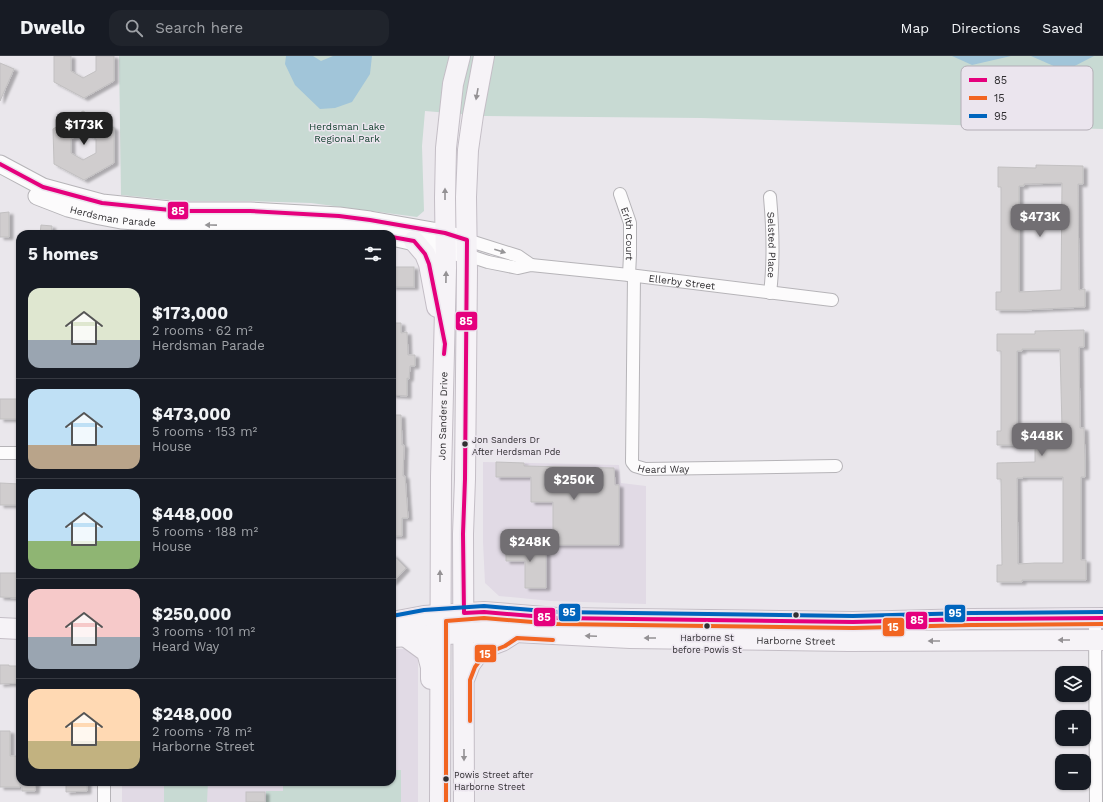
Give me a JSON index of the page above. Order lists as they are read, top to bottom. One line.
{"streets":{"main road":["Herdsman Parade","Jon Sanders Drive","Harborne Street"],"street":["Erith Court","Selsted Place","Ellerby Street","Heard Way"]},"crossings":[["Herdsman Parade","Ellerby Street"],["Herdsman Parade","Jon Sanders Drive"],["Erith Court","Ellerby Street"],["Erith Court","Heard Way"],["Selsted Place","Ellerby Street"],["Ellerby Street","Heard Way"],["Jon Sanders Drive","Harborne Street"]],"parks":["Herdsman Lake Regional Park"],"places":["Jon Sanders Dr After Herdsman Pde","Harborne St before Powis St","Powis Street after Harborne Street"],"lines":["transit line 85","transit line 95","transit line 15"],"legend":["85","15","95"],"page":{"header":"Dwello","search":"Search here","nav":["Map","Directions","Saved"],"price":["$173K","$473K","$448K","$250K","$248K"],"heading":"5 homes","list":[{"name":"$173,000","note":"2 rooms · 62 m² · Herdsman Parade"},{"name":"$473,000","note":"5 rooms · 153 m² · House"},{"name":"$448,000","note":"5 rooms · 188 m² · House"},{"name":"$250,000","note":"3 rooms · 101 m² · Heard Way"},{"name":"$248,000","note":"2 rooms · 78 m² · Harborne Street"}],"map_buttons":["+","−"]}}
